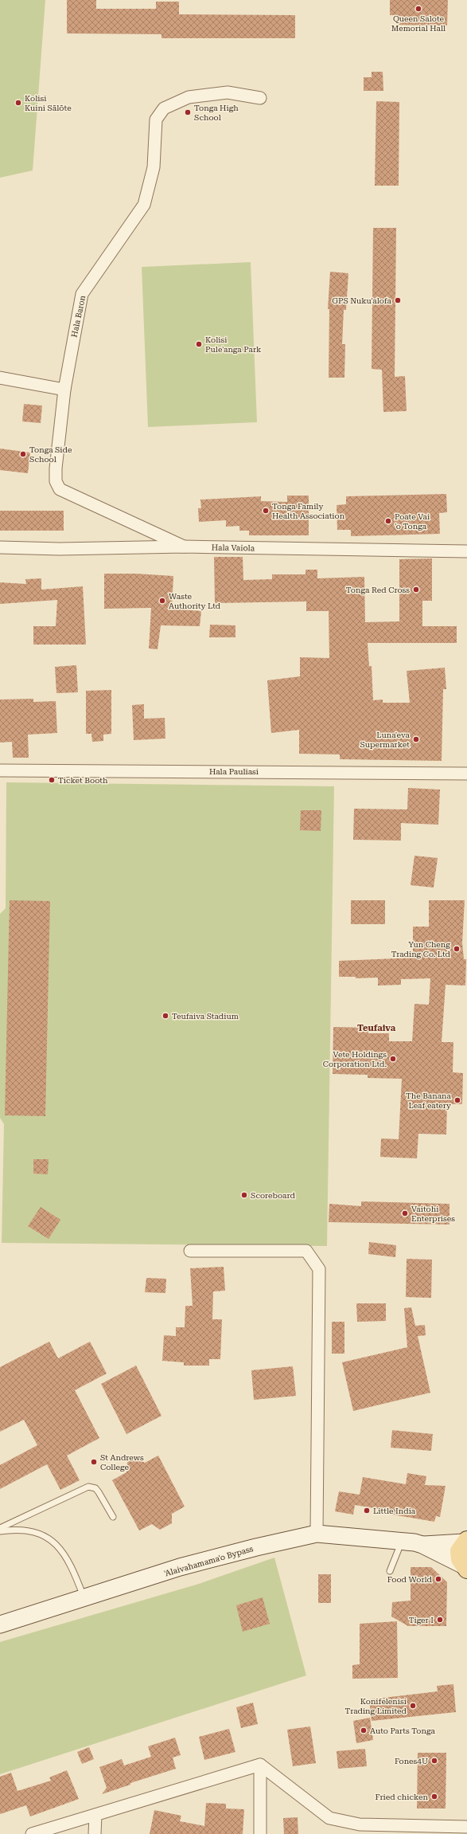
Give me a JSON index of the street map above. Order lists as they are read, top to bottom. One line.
{"streets":{"main road":["'Alaivahamama'o Bypass"],"street":["Hala Baron","Hala Vaiola","Hala Pauliasi"]},"crossings":[["Hala Baron","Hala Vaiola"]],"districts":["Teufaiva"],"places":["Queen Salote Memorial Hall","Kolisi Kuini Sālōte","Tonga High School","GPS Nuku'alofa","Kolisi Pule'anga Park","Tonga Side School","Tonga Family Health Association","Poate Vai 'o Tonga","Tonga Red Cross","Waste Authority Ltd","Luna'eva Supermarket","Ticket Booth","Yun Cheng Trading Co. Ltd","Teufaiva Stadium","Vete Holdings Corporation Ltd.","The Banana Leaf eatery","Scoreboard","Vaitohi Enterprises","St Andrews College","Little India","Food World","Tiger I","Konifelenisi Trading Limited","Auto Parts Tonga","Fones4U","Fried chicken"]}
